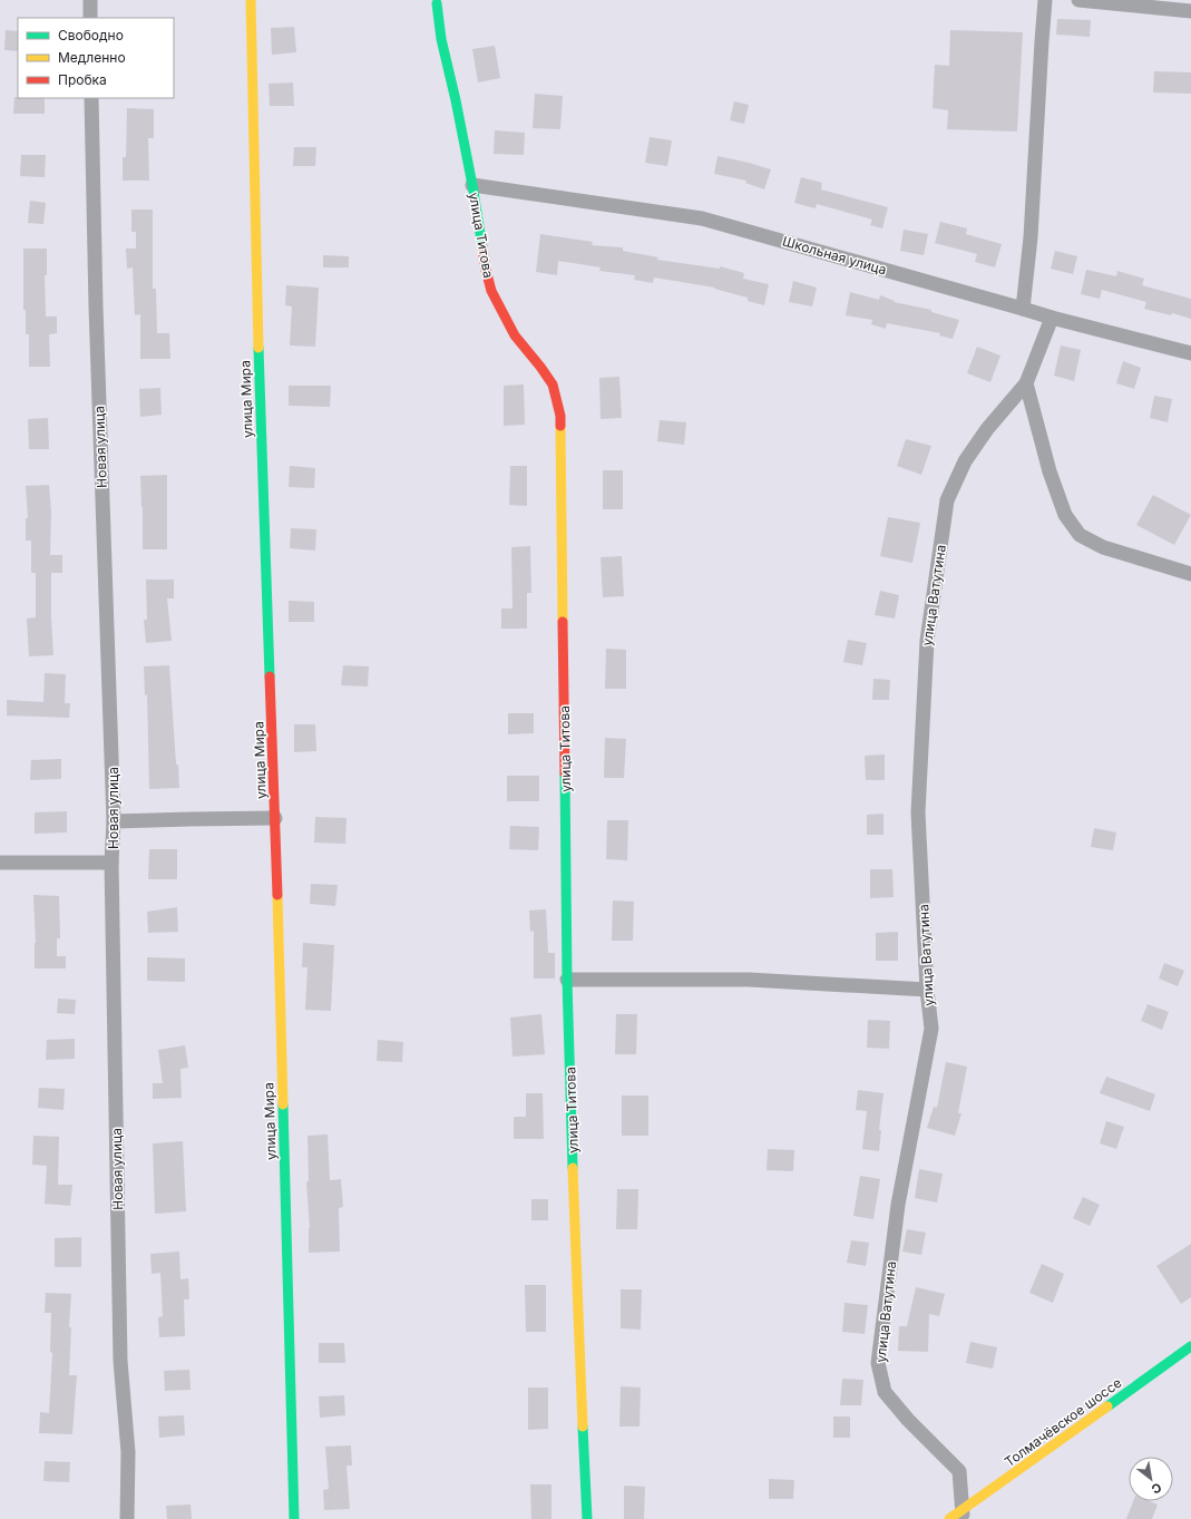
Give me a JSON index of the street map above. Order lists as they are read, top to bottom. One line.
{"streets":{"street":["улица Титова","Школьная улица","улица Мира","Новая улица","улица Ватутина","Толмачёвское шоссе"]},"crossings":[["улица Титова","Школьная улица"],["Школьная улица","улица Ватутина"],["улица Ватутина","Толмачёвское шоссе"]],"legend":["Свободно","Медленно","Пробка"],"north":"bottom right"}
